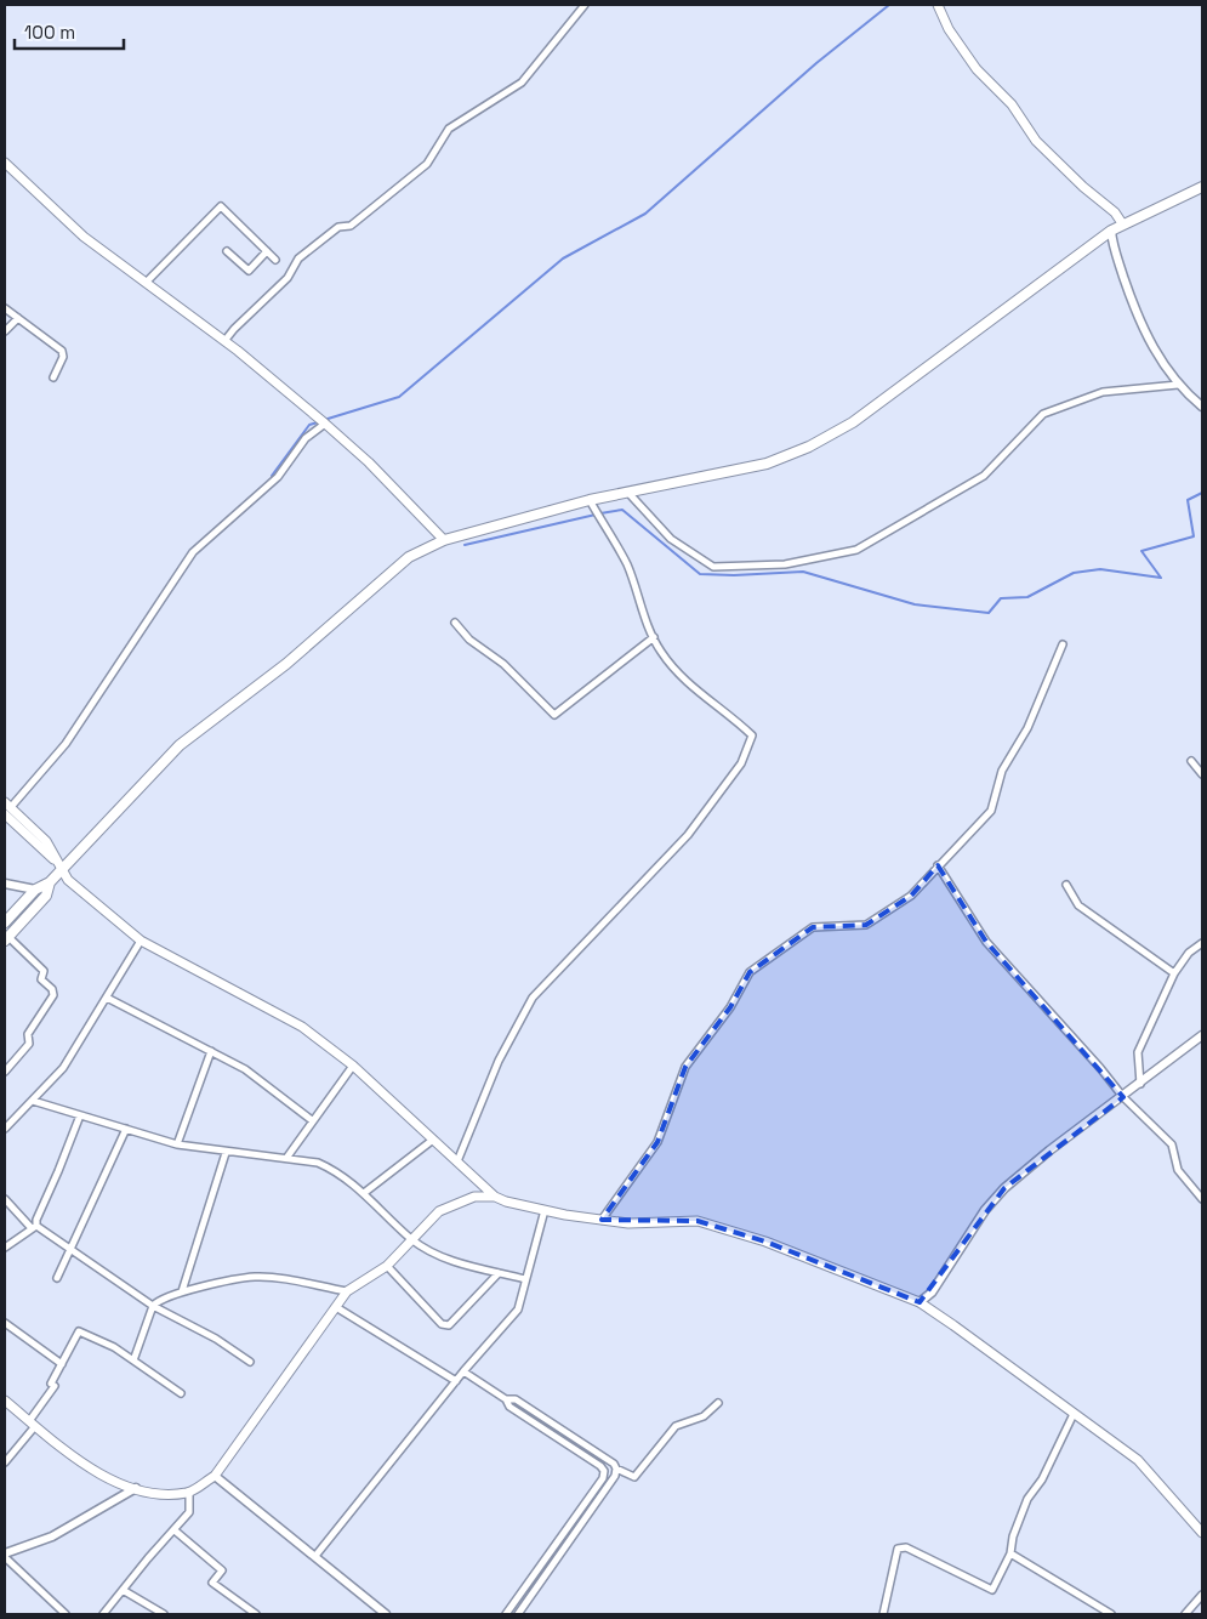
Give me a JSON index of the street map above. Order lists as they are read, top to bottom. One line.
{"scale_bar":"100 m"}
